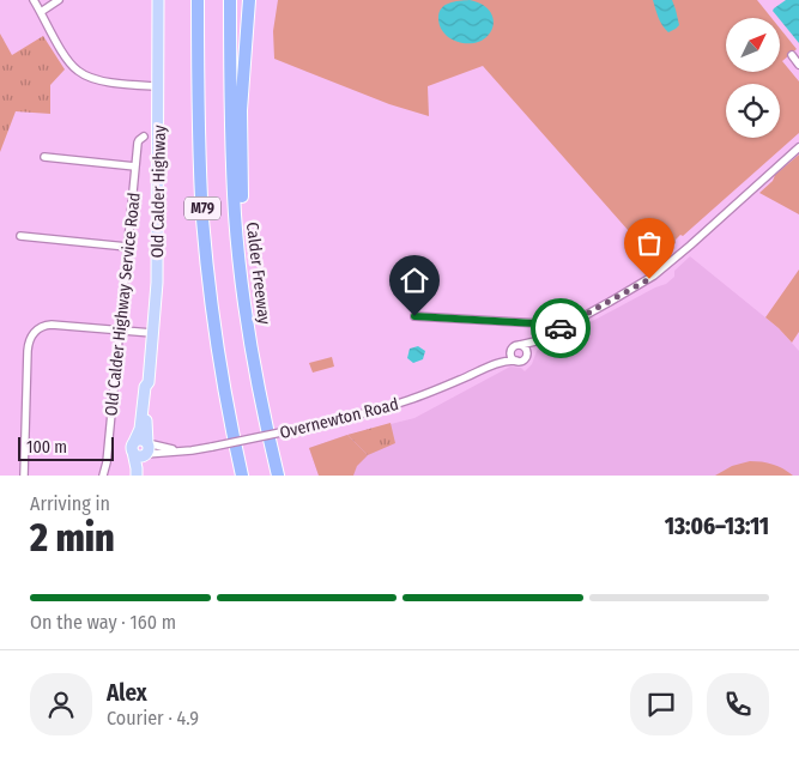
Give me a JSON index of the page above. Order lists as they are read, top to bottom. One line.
{"streets":{"highway":["M79","Calder Freeway"],"main road":["Old Calder Highway"],"street":["Old Calder Highway Service Road","Overnewton Road"]},"crossings":[["Old Calder Highway","Overnewton Road"]],"scale_bar":"100 m","north":"top right","page":{"scale":"100 m","heading":["2 min","Arriving in","13:06–13:11"],"panel":["Alex","Courier · 4.9"],"bar":"On the way · 160 m"}}
